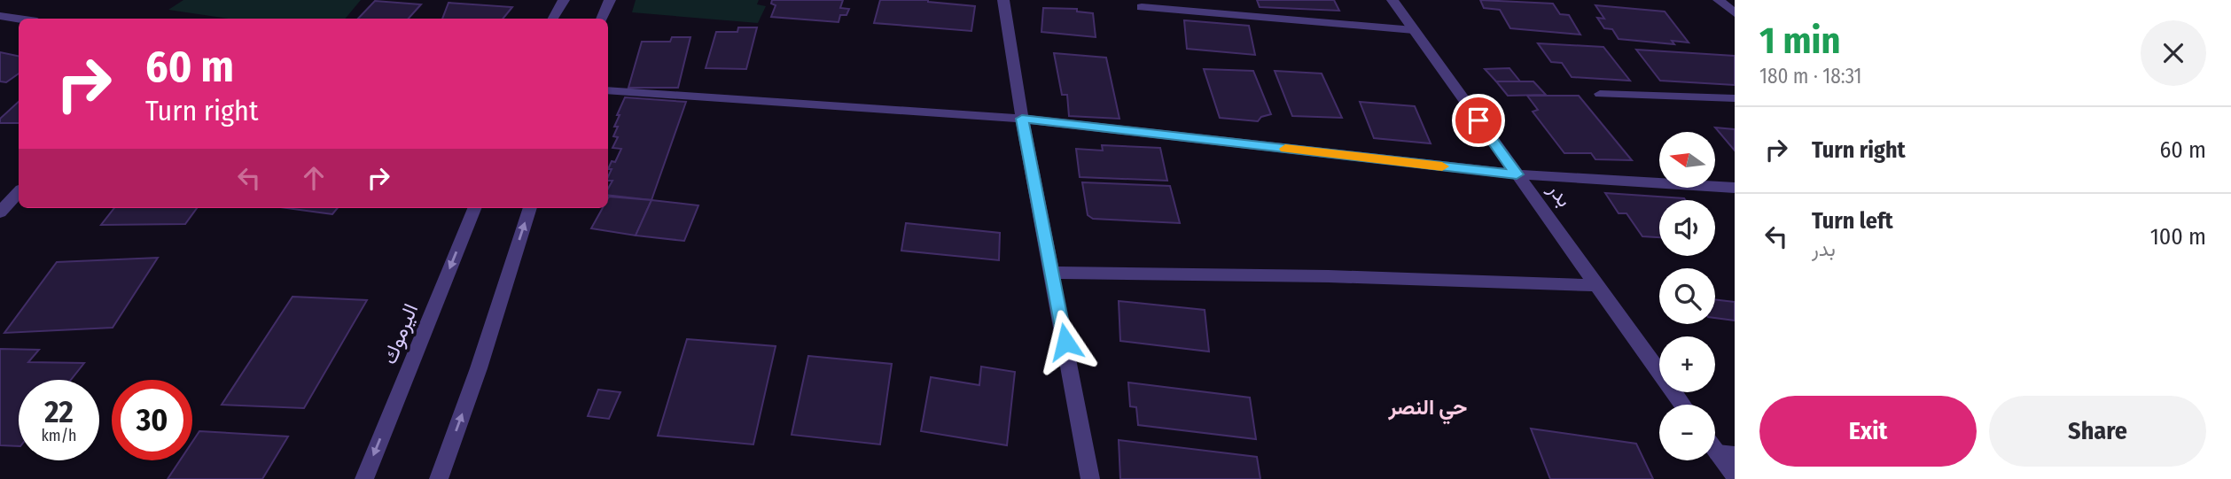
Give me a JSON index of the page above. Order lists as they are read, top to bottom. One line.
{"streets":{"street":["بدر","اليرموك"]},"districts":["حي النصر"],"north":"left","page":{"heading":["1 min","180 m · 18:31"],"turn":["60 m","Turn right"],"list":[{"name":"Turn right","value":"60 m"},{"name":"Turn left","note":"بدر","value":"100 m"}],"map_buttons":["+","−"],"speed":"22 km/h","limit":"30","buttons":["Exit","Share"]}}
